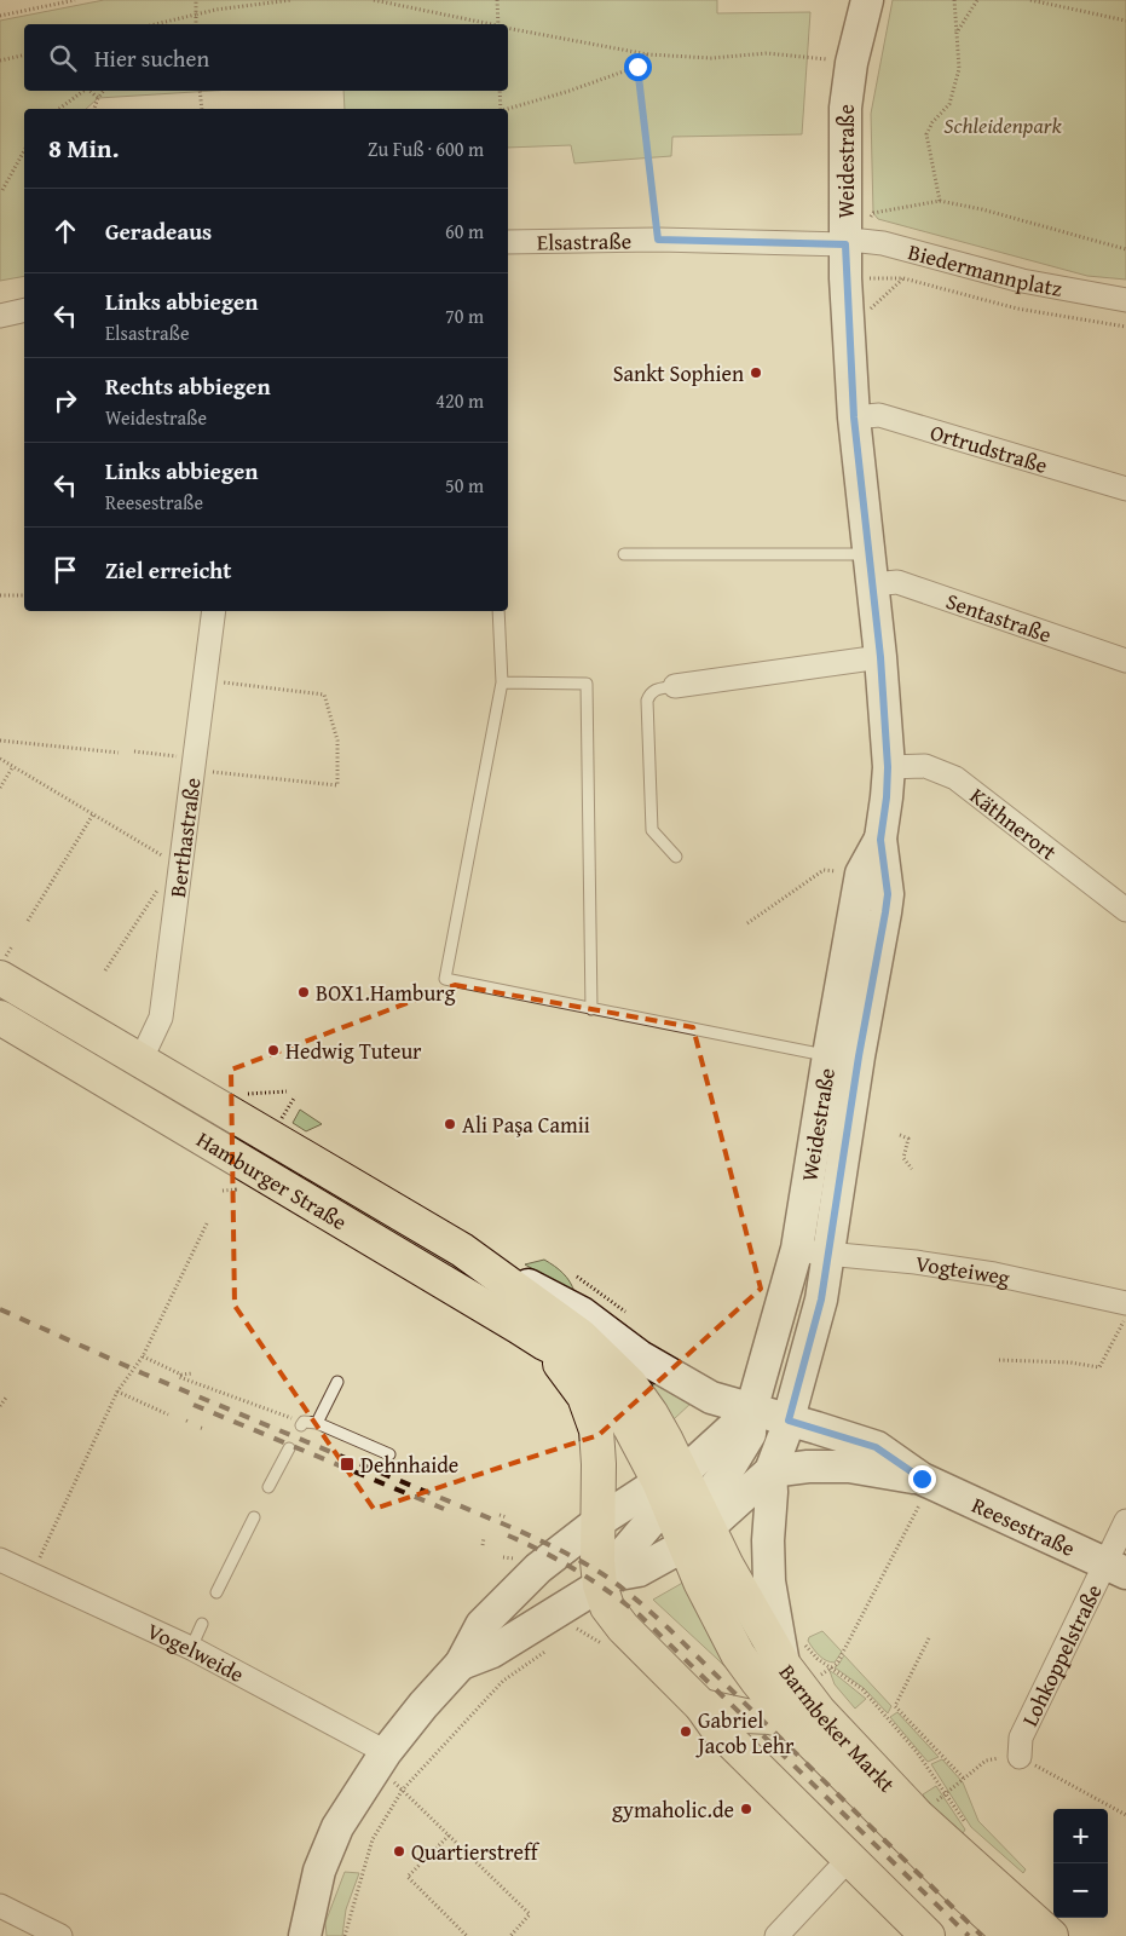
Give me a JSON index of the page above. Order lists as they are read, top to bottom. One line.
{"streets":{"main road":["Hamburger Straße","Barmbeker Markt"],"street":["Weidestraße","Elsastraße","Biedermannplatz","Ortrudstraße","Sentastraße","Käthnerort","Berthastraße","Vogteiweg","Reesestraße","Vogelweide","Lohkoppelstraße"]},"crossings":[["Weidestraße","Elsastraße"],["Weidestraße","Biedermannplatz"],["Weidestraße","Ortrudstraße"],["Weidestraße","Sentastraße"],["Weidestraße","Käthnerort"],["Weidestraße","Hamburger Straße"],["Weidestraße","Vogteiweg"],["Weidestraße","Reesestraße"],["Weidestraße","Barmbeker Markt"],["Elsastraße","Biedermannplatz"],["Berthastraße","Hamburger Straße"],["Hamburger Straße","Reesestraße"],["Hamburger Straße","Barmbeker Markt"],["Reesestraße","Lohkoppelstraße"]],"parks":["Schleidenpark"],"places":{"other":["Sankt Sophien","BOX1.Hamburg","Hedwig Tuteur","Ali Paşa Camii","Gabriel Jacob Lehr","gymaholic.de","Quartierstreff"],"transit":["Dehnhaide"]},"page":{"search":"Hier suchen","heading":["8 Min.","Zu Fuß · 600 m"],"list":[["Geradeaus","60 m"],["Links abbiegen","Elsastraße","70 m"],["Rechts abbiegen","Weidestraße","420 m"],["Links abbiegen","Reesestraße","50 m"],"Ziel erreicht"],"map_buttons":["+","−"]}}
